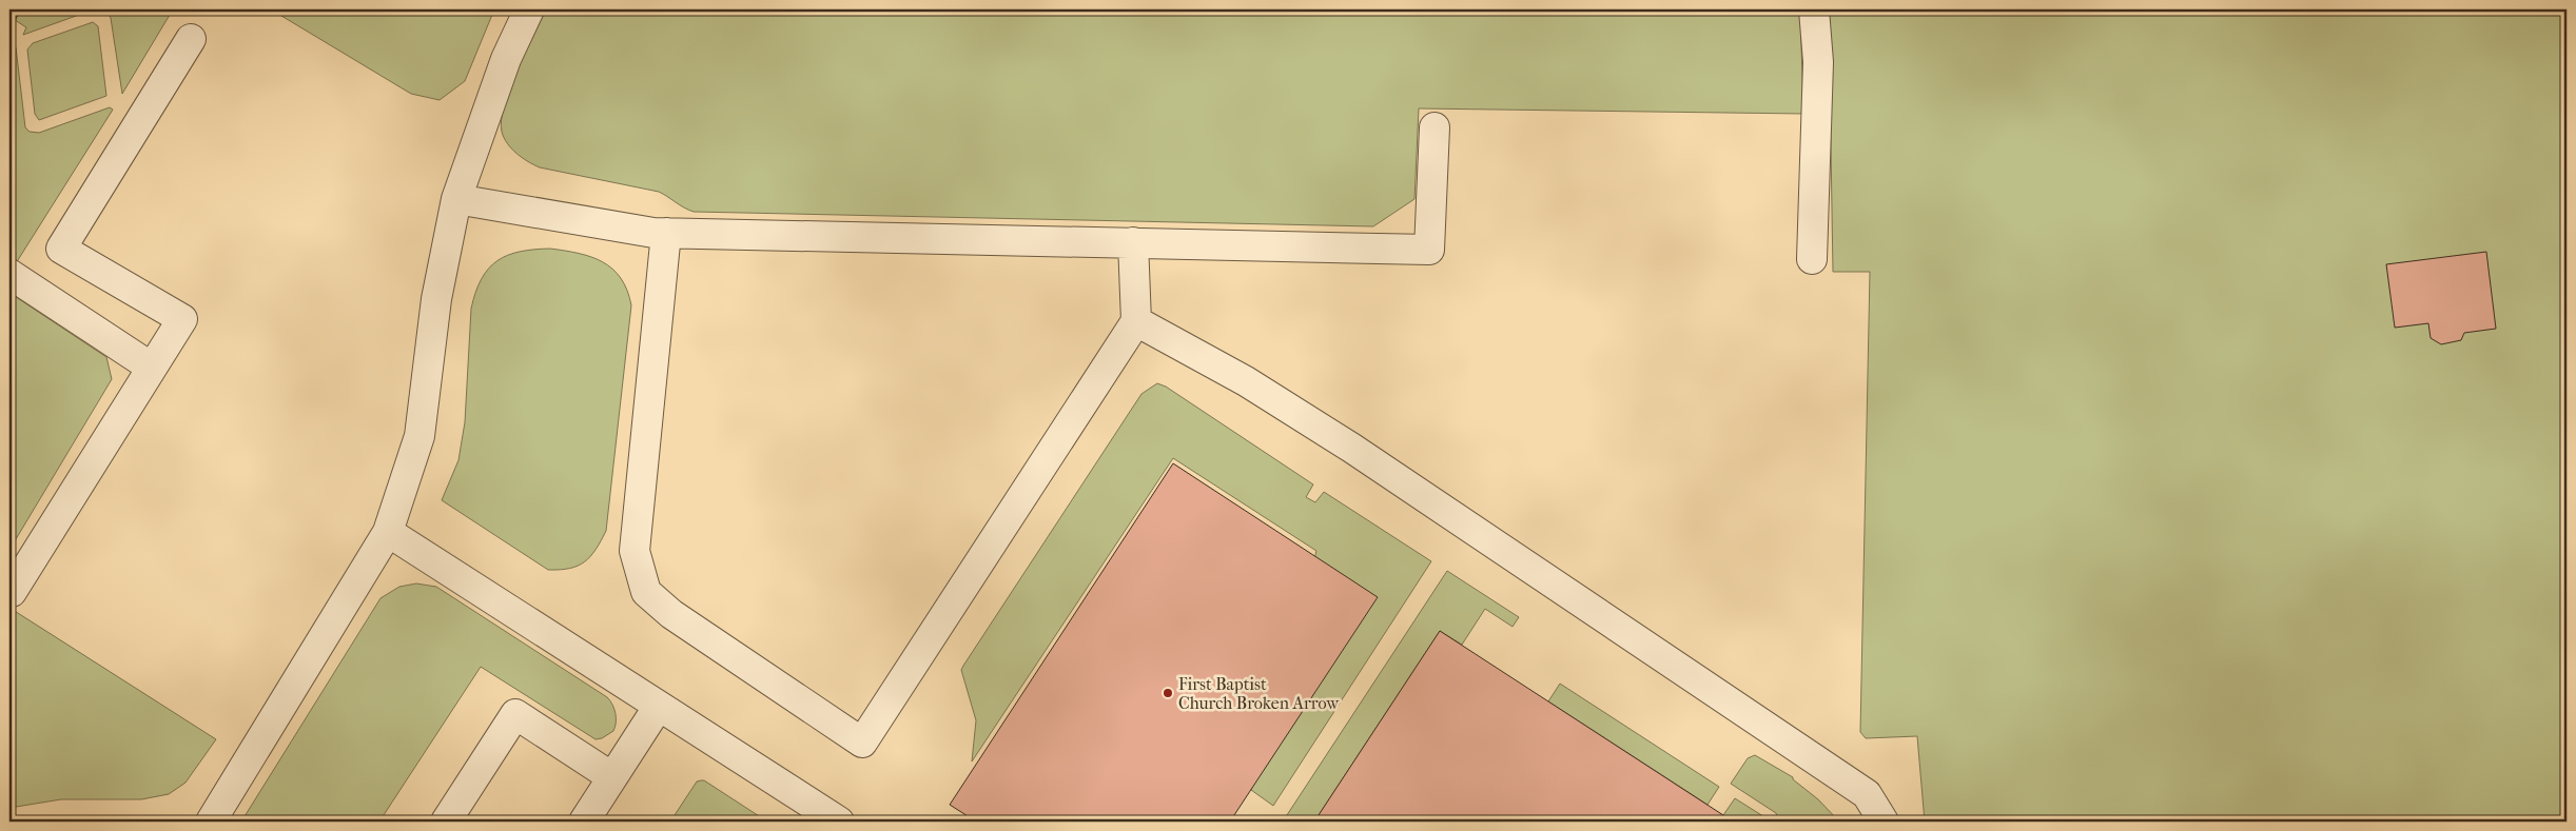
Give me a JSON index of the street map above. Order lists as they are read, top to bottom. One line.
{"places":["First Baptist Church Broken Arrow"]}
